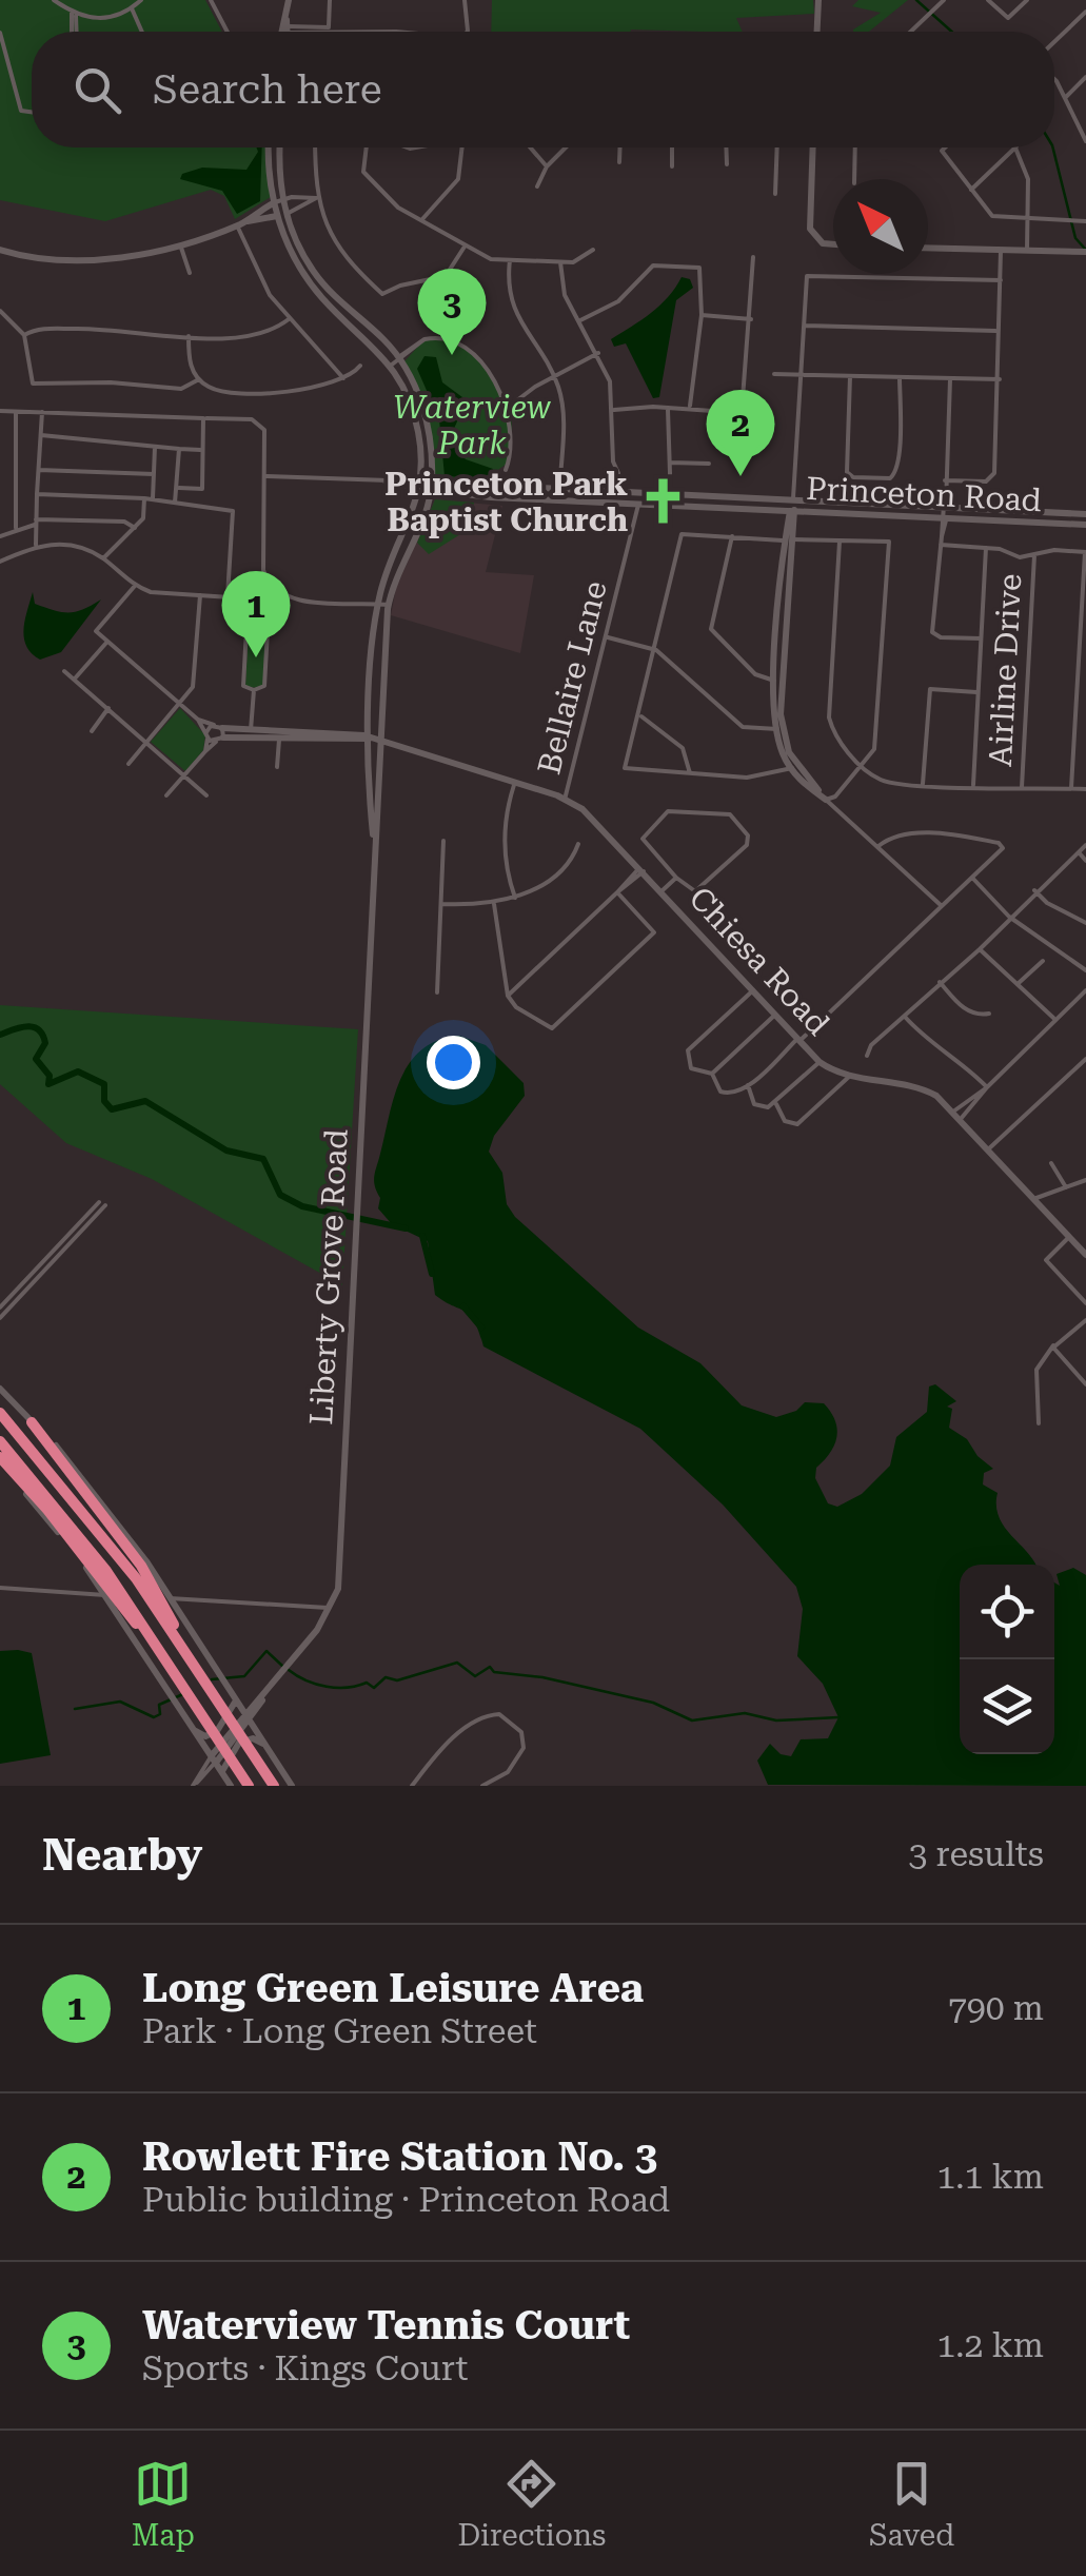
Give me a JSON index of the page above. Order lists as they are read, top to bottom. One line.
{"streets":{"main road":["Princeton Road","Chiesa Road","Liberty Grove Road"],"street":["Airline Drive","Bellaire Lane"]},"crossings":[["Princeton Road","Bellaire Lane"],["Princeton Road","Liberty Grove Road"],["Bellaire Lane","Chiesa Road"],["Chiesa Road","Liberty Grove Road"]],"parks":["Waterview Park"],"places":{"church":["Princeton Park Baptist Church"]},"north":"top left","page":{"search":"Search here","pins":["3","2","1"],"heading":["Nearby","3 results"],"list":[{"mark":"1","name":"Long Green Leisure Area","note":"Park · Long Green Street","value":"790 m"},{"mark":"2","name":"Rowlett Fire Station No. 3","note":"Public building · Princeton Road","value":"1.1 km"},{"mark":"3","name":"Waterview Tennis Court","note":"Sports · Kings Court","value":"1.2 km"}],"nav":["Map","Directions","Saved"]}}
